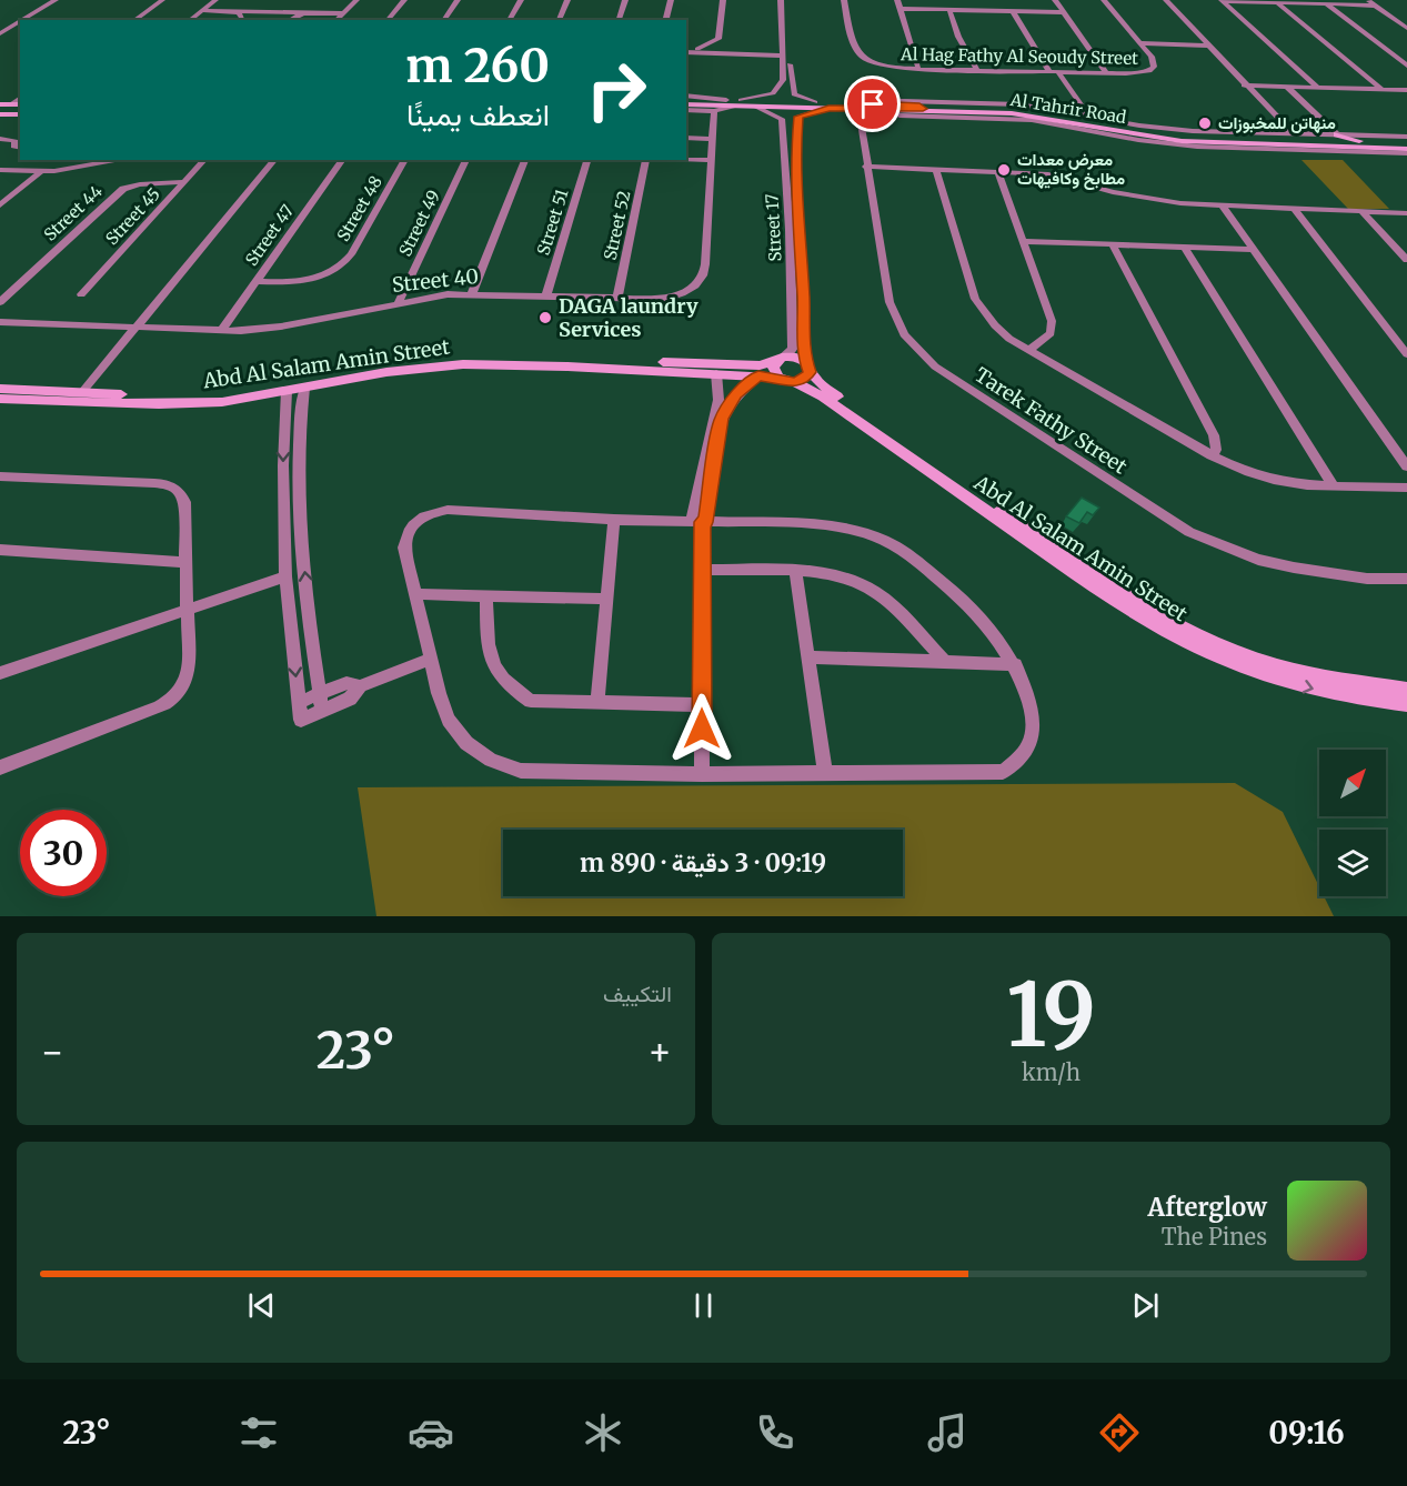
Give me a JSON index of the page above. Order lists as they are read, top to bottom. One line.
{"streets":{"street":["Al Hag Fathy Al Seoudy Street","Al Tahrir Road","Street 48","Street 44","Street 45","Street 51","Street 49","Street 52","Street 17","Street 47","Street 40","Abd Al Salam Amin Street","Tarek Fathy Street"]},"crossings":[["Al Tahrir Road","Tarek Fathy Street"],["Street 48","Street 47"],["Street 44","Street 45"],["Street 51","Street 40"],["Street 49","Street 40"],["Street 52","Street 40"],["Street 17","Abd Al Salam Amin Street"],["Street 47","Street 40"]],"places":["منهاتن للمخبوزات","معرض معدات مطابخ وكافيهات","DAGA laundry Services"],"north":"top right","page":{"turn":["260 m","انعطف يمينًا"],"limit":"30","trip":"09:19 · 3 دقيقة · 890 m","tile":[["19","km/h"],"التكييف"],"heat":["−","23°","+"],"song":["Afterglow","The Pines"],"tabs":["09:16","23°"]}}
